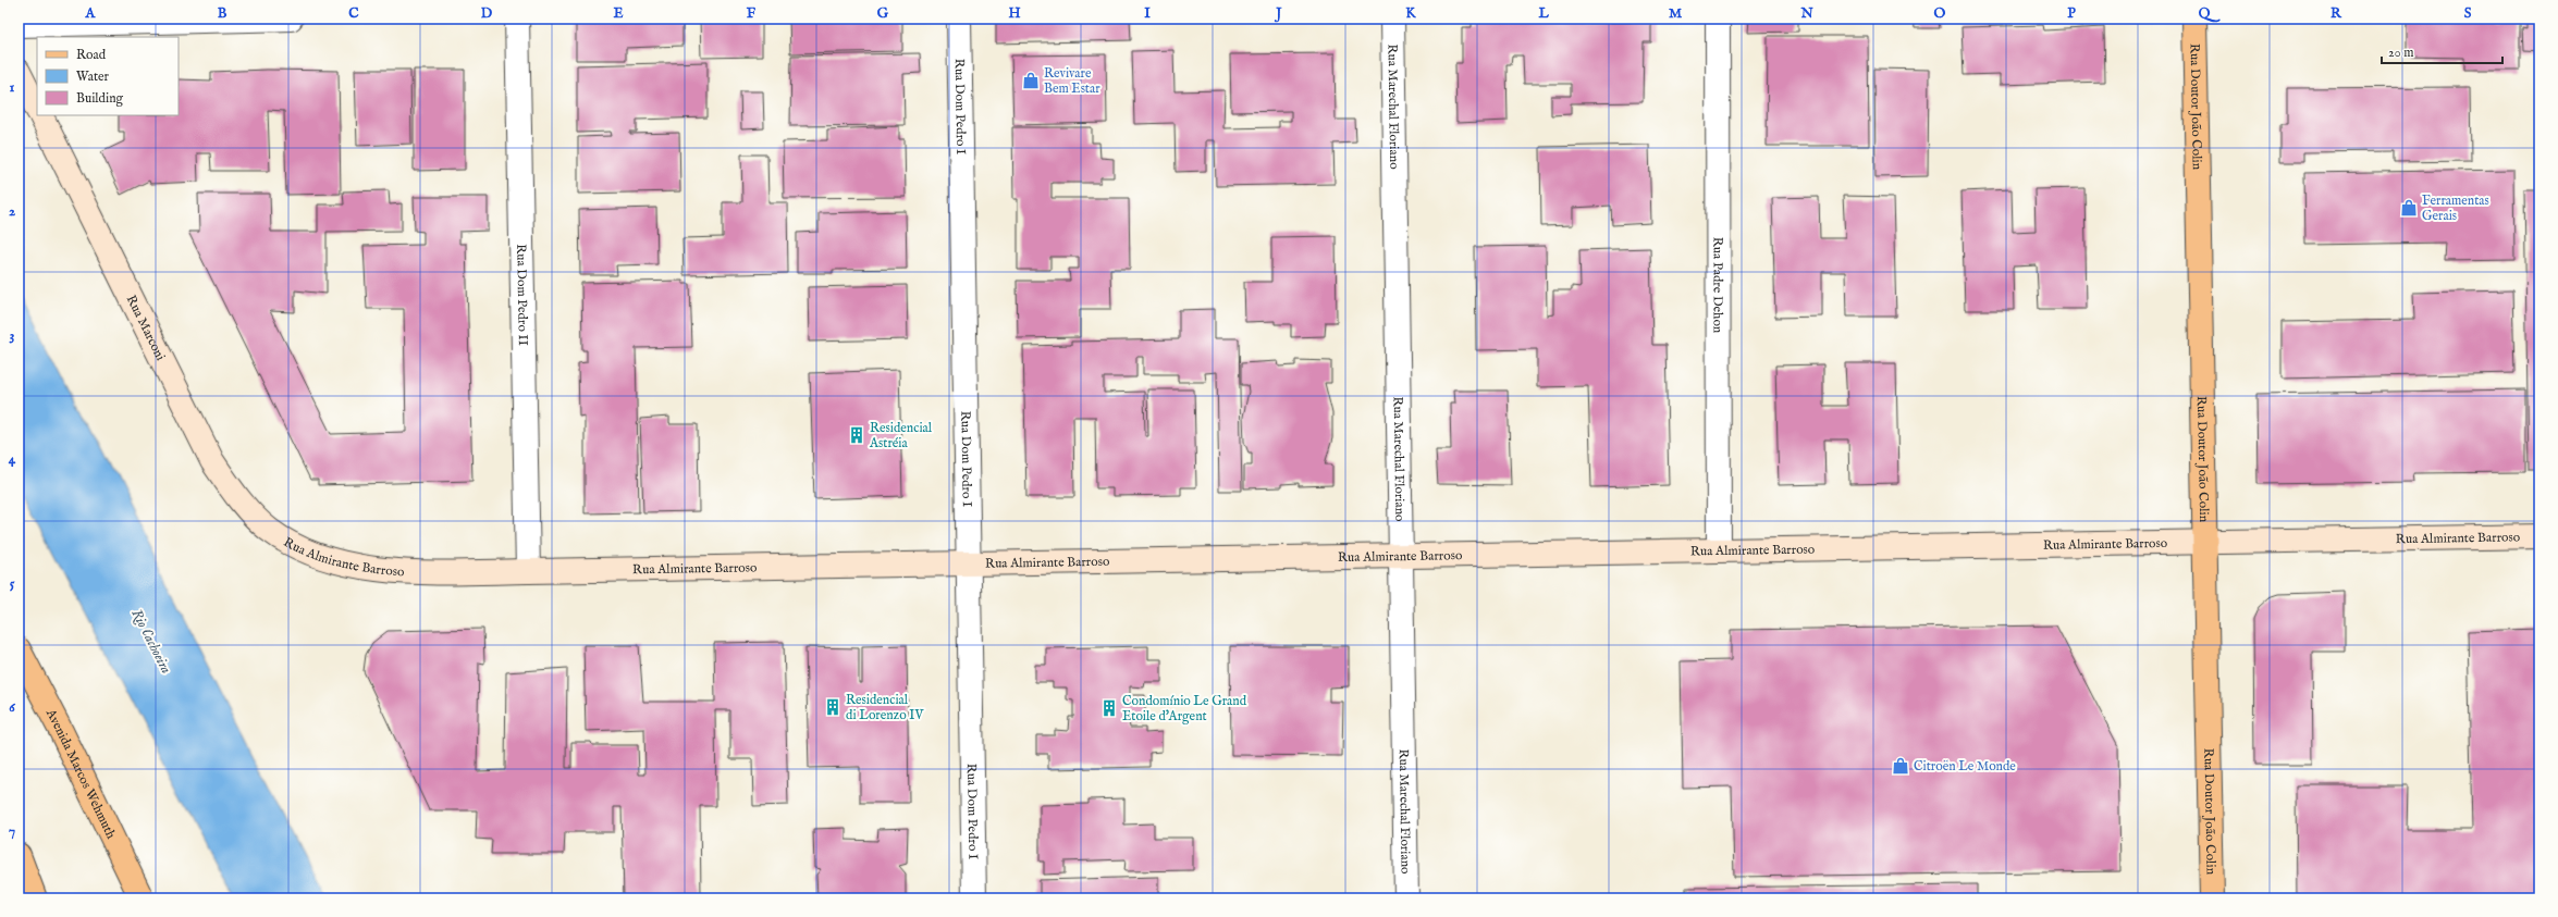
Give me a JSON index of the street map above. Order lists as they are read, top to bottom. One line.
{"streets":{"main road":["Rua Doutor João Colin","Avenida Marcos Wehmuth"],"street":["Rua Dom Pedro I","Rua Marechal Floriano","Rua Padre Dehon","Rua Dom Pedro II","Rua Marconi","Rua Almirante Barroso"]},"crossings":[["Rua Dom Pedro I","Rua Almirante Barroso"],["Rua Marechal Floriano","Rua Almirante Barroso"],["Rua Doutor João Colin","Rua Almirante Barroso"],["Rua Padre Dehon","Rua Almirante Barroso"],["Rua Dom Pedro II","Rua Almirante Barroso"],["Rua Marconi","Rua Almirante Barroso"]],"water":["Rio Cachoeira"],"places":{"shop":["Revivare Bem Estar","Ferramentas Gerais","Citroën Le Monde"],"building":["Residencial Astréia","Residencial di Lorenzo IV","Condomínio Le Grand Etoile d'Argent"]},"legend":["Road","Water","Building"],"scale_bar":"20 m","grid":{"columns":["A","B","C","D","E","F","G","H","I","J","K","L","M","N","O","P","Q","R","S"],"rows":["1","2","3","4","5","6","7"]}}
